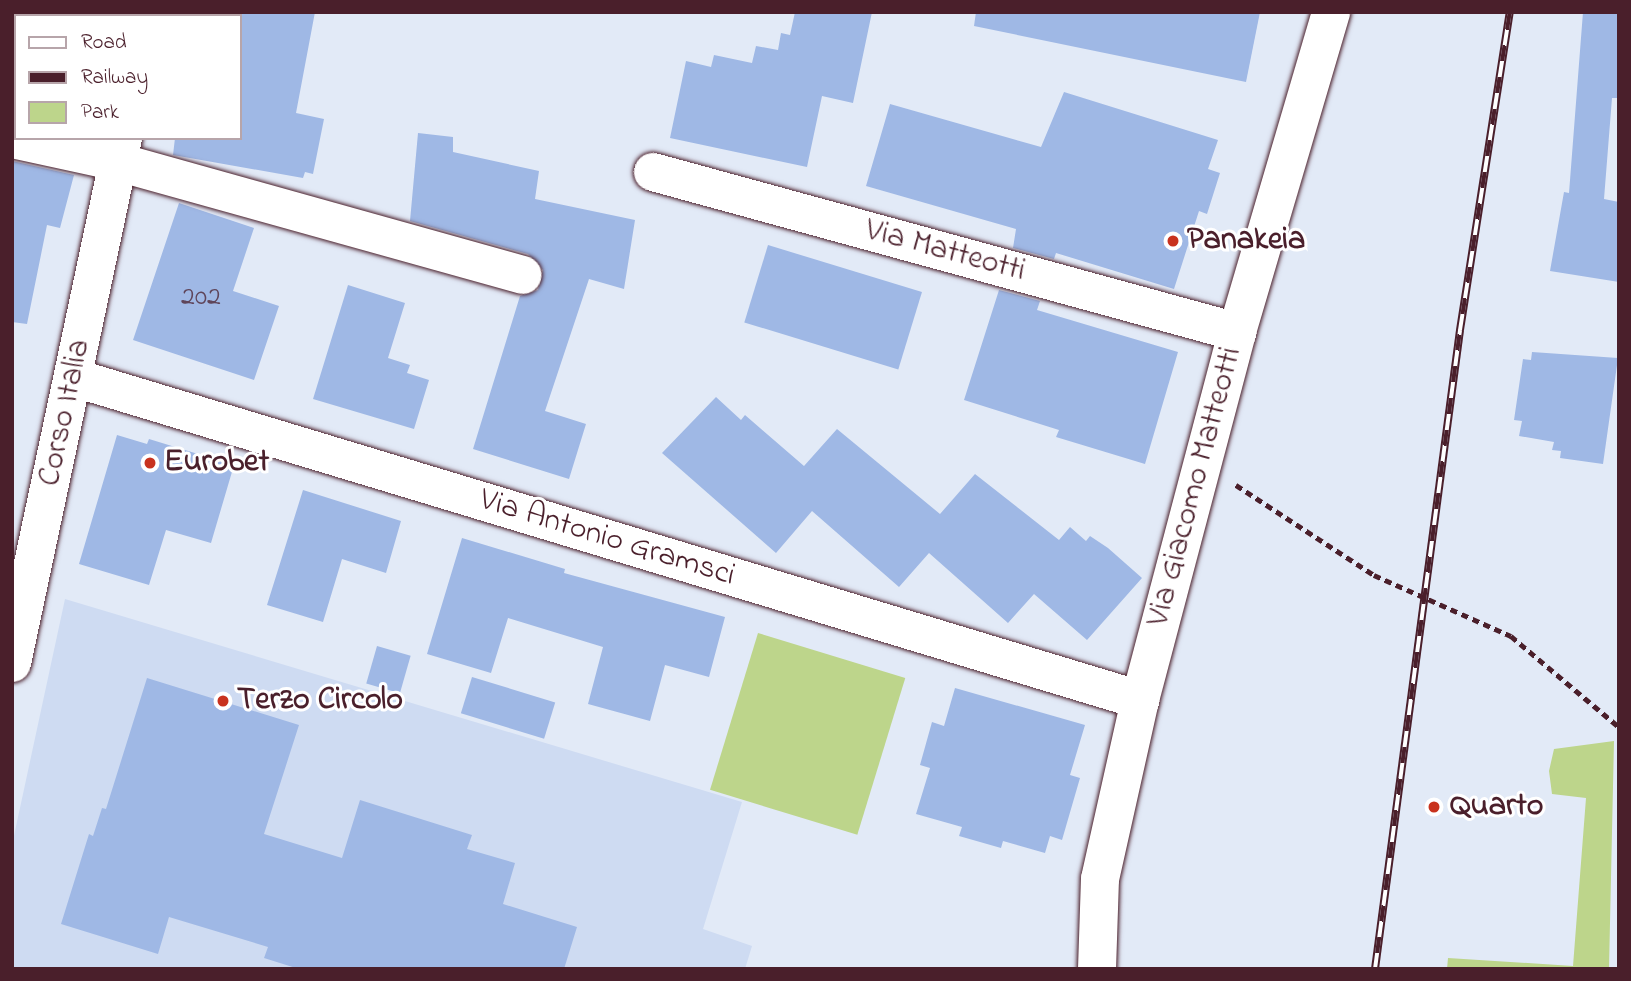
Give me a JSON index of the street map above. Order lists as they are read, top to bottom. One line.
{"streets":{"street":["Via Matteotti","Corso Italia","Via Giacomo Matteotti","Via Antonio Gramsci"]},"crossings":[["Via Matteotti","Via Giacomo Matteotti"],["Corso Italia","Via Antonio Gramsci"],["Via Giacomo Matteotti","Via Antonio Gramsci"]],"places":["Panakeia","Eurobet","Terzo Circolo","Quarto"],"house_numbers":["202"],"legend":["Road","Railway","Park"]}
